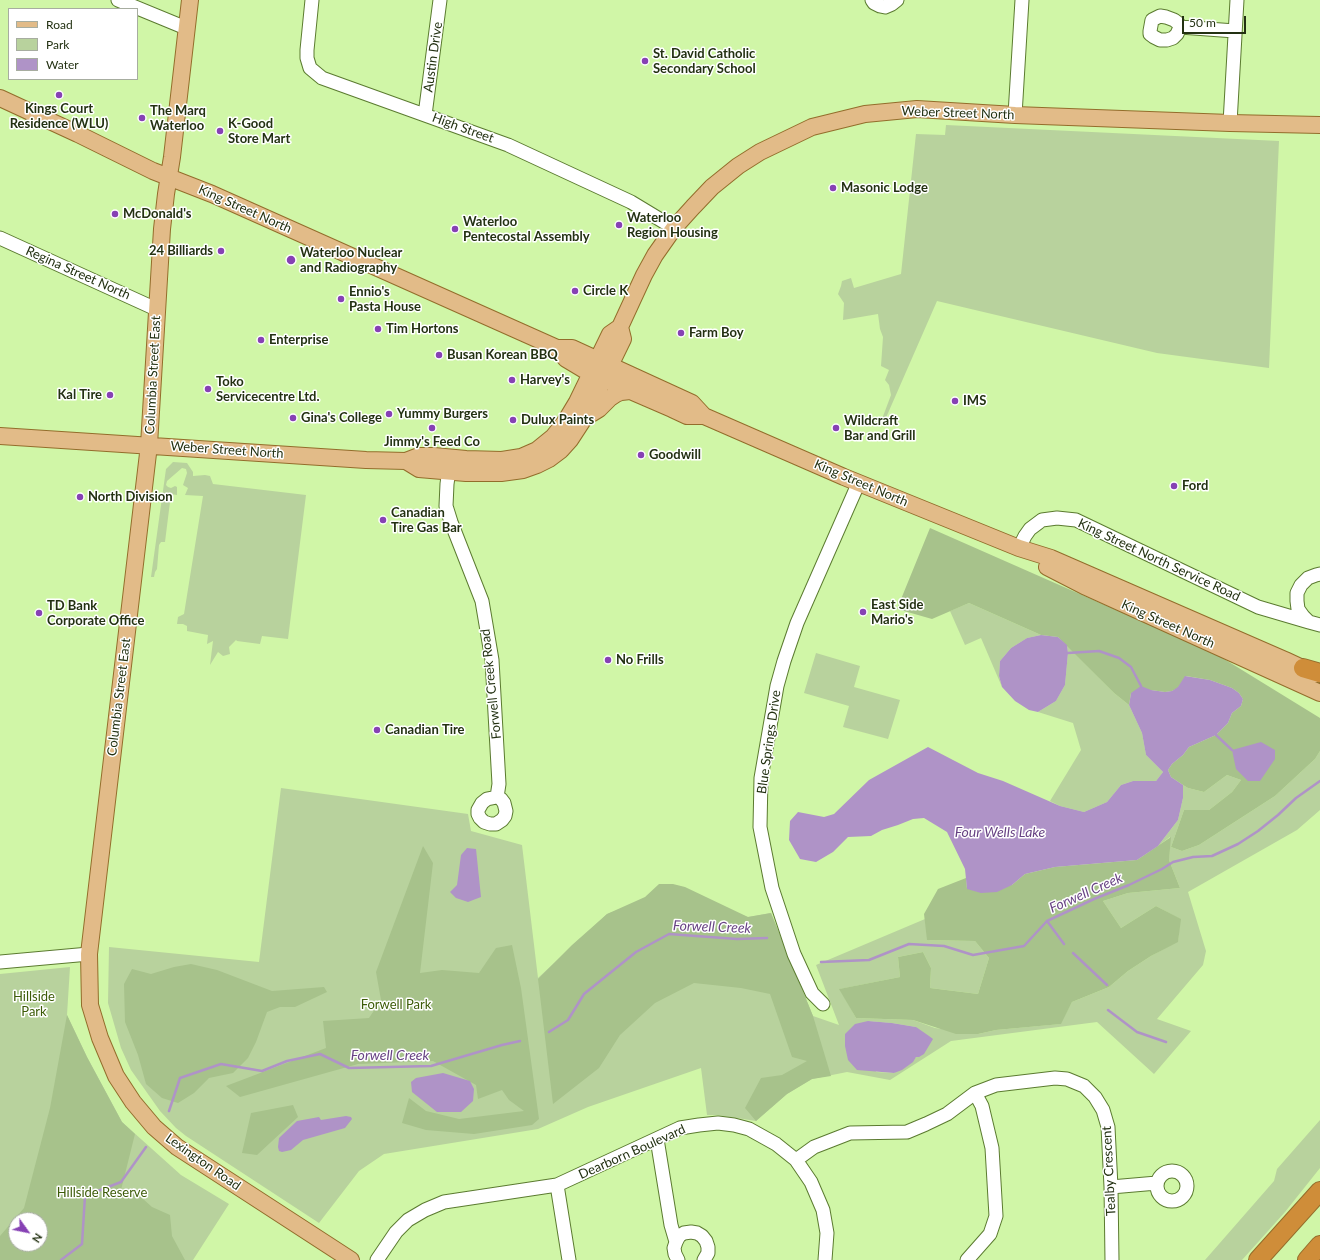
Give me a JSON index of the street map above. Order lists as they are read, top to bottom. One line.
{"streets":{"main road":["Weber Street North","King Street North","Columbia Street East","Lexington Road"],"street":["Austin Drive","High Street","Regina Street North","King Street North Service Road","Forwell Creek Road","Blue Springs Drive","Dearborn Boulevard","Tealby Crescent"]},"crossings":[["Austin Drive","High Street"],["Weber Street North","High Street"],["Weber Street North","King Street North"],["Weber Street North","Columbia Street East"],["Weber Street North","Forwell Creek Road"],["King Street North","Columbia Street East"],["King Street North","King Street North Service Road"],["King Street North","Blue Springs Drive"],["Regina Street North","Columbia Street East"],["Columbia Street East","Lexington Road"],["Dearborn Boulevard","Tealby Crescent"]],"water":["Four Wells Lake","Forwell Creek"],"parks":["Hillside Park","Forwell Park","Hillside Reserve"],"places":["St. David Catholic Secondary School","Kings Court Residence (WLU)","The Marq Waterloo","K-Good Store Mart","Masonic Lodge","McDonald's","Waterloo Region Housing","Waterloo Pentecostal Assembly","24 Billiards","Waterloo Nuclear and Radiography","Circle K","Ennio's Pasta House","Tim Hortons","Farm Boy","Enterprise","Busan Korean BBQ","Harvey's","Toko Servicecentre Ltd.","Kal Tire","IMS","Yummy Burgers","Gina's College","Dulux Paints","Jimmy's Feed Co","Wildcraft Bar and Grill","Goodwill","Ford","North Division","Canadian Tire Gas Bar","East Side Mario's","TD Bank Corporate Office","No Frills","Canadian Tire"],"legend":["Road","Park","Water"],"scale_bar":"50 m","north":"bottom right"}
